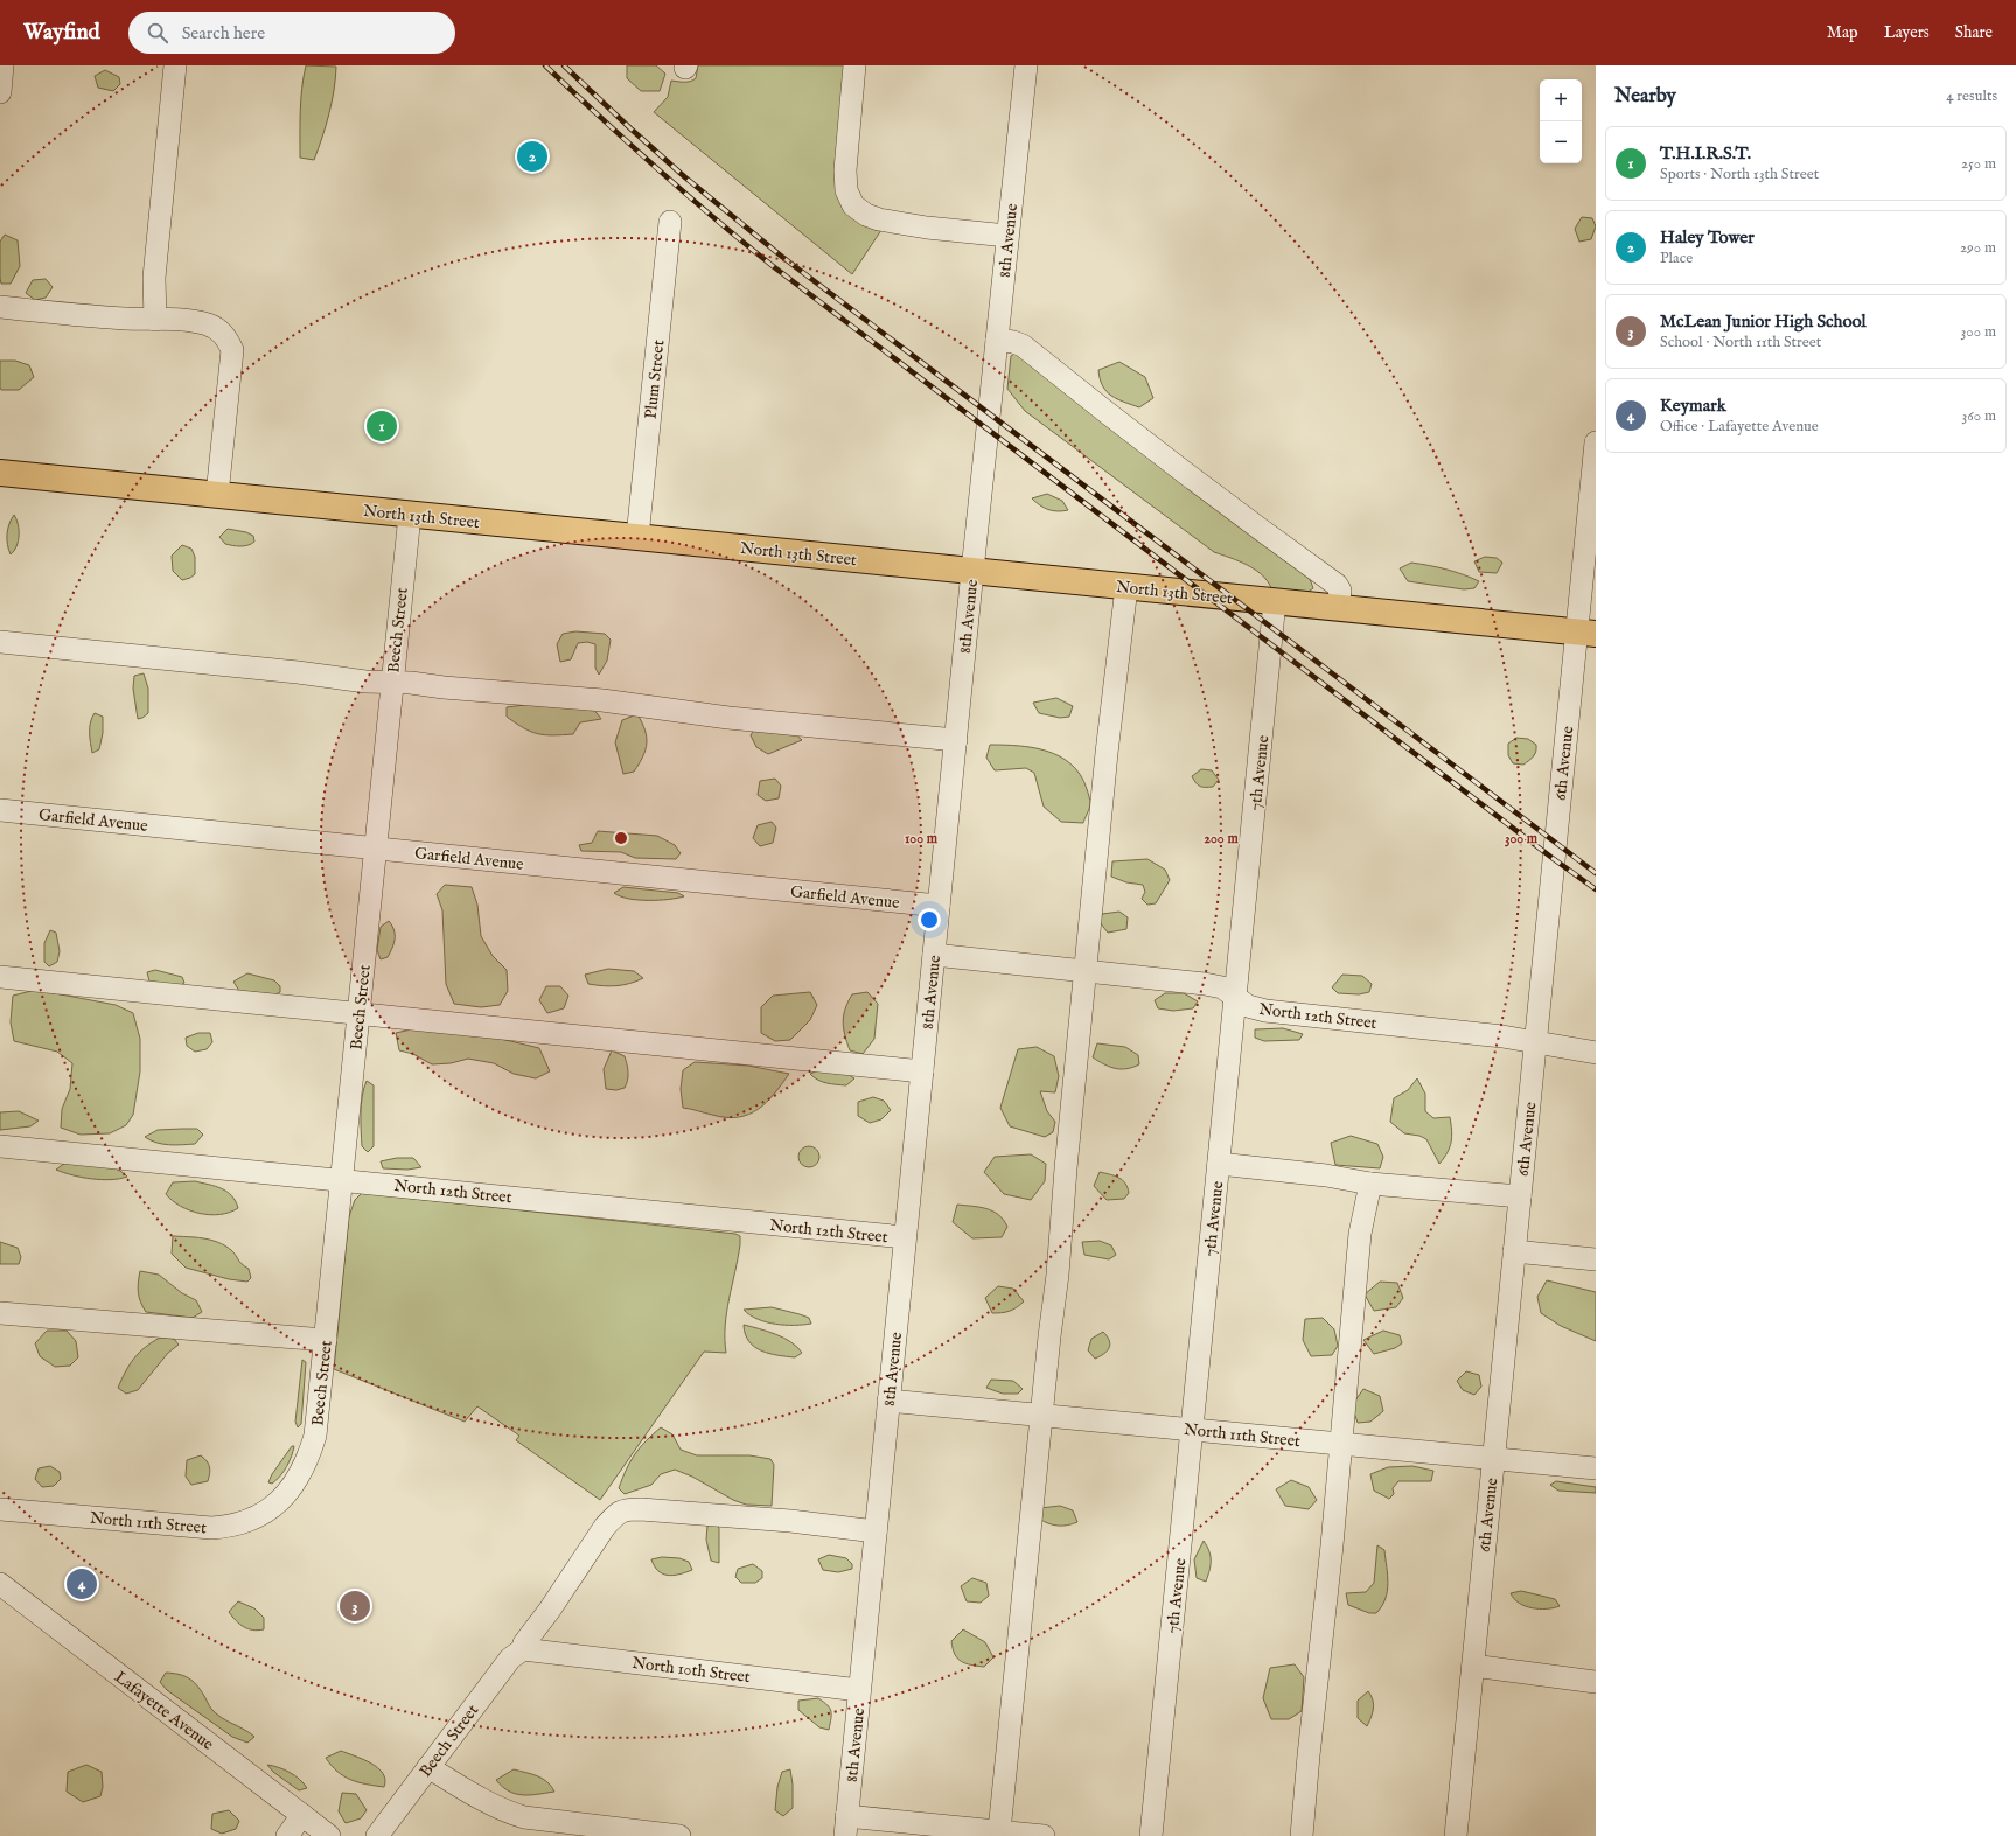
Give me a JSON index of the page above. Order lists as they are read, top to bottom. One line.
{"streets":{"main road":["North 13th Street"],"street":["8th Avenue","Plum Street","Beech Street","6th Avenue","7th Avenue","Garfield Avenue","North 12th Street","North 11th Street","North 10th Street","Lafayette Avenue"]},"crossings":[["8th Avenue","North 13th Street"],["8th Avenue","Beech Street"],["8th Avenue","Garfield Avenue"],["8th Avenue","North 12th Street"],["8th Avenue","North 11th Street"],["8th Avenue","North 10th Street"],["Plum Street","North 13th Street"],["North 13th Street","Beech Street"],["North 13th Street","6th Avenue"],["North 13th Street","7th Avenue"],["Beech Street","Garfield Avenue"],["Beech Street","North 12th Street"],["Beech Street","North 11th Street"],["Beech Street","North 10th Street"],["6th Avenue","North 12th Street"],["6th Avenue","North 11th Street"],["7th Avenue","North 12th Street"],["7th Avenue","North 11th Street"]],"page":{"header":"Wayfind","search":"Search here","nav":["Map","Layers","Share"],"heading":["Nearby","4 results"],"map_buttons":["+","−"],"list":[{"mark":"1","name":"T.H.I.R.S.T.","note":"Sports · North 13th Street","value":"250 m"},{"mark":"2","name":"Haley Tower","note":"Place","value":"290 m"},{"mark":"3","name":"McLean Junior High School","note":"School · North 11th Street","value":"300 m"},{"mark":"4","name":"Keymark","note":"Office · Lafayette Avenue","value":"360 m"}],"pins":["2","1","4","3"]},"rings":["100 m","200 m","300 m"]}
